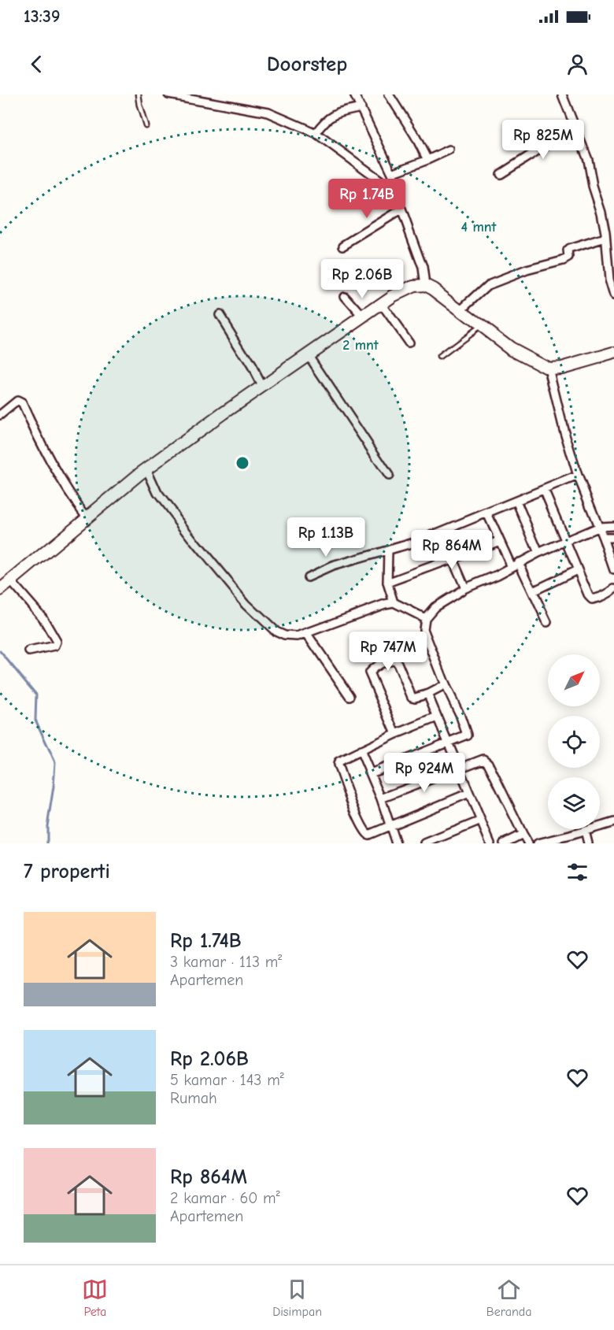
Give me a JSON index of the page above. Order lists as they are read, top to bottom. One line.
{"north":"top right","page":{"status":"13:39","header":"Doorstep","price":["Rp 825M","Rp 1.74B","Rp 2.06B","Rp 1.13B","Rp 864M","Rp 747M","Rp 924M"],"heading":"7 properti","list":[{"name":"Rp 1.74B","note":"3 kamar · 113 m² · Apartemen"},{"name":"Rp 2.06B","note":"5 kamar · 143 m² · Rumah"},{"name":"Rp 864M","note":"2 kamar · 60 m² · Apartemen"}],"tabs":["Peta","Disimpan","Beranda"]},"rings":["4 mnt","2 mnt"]}
